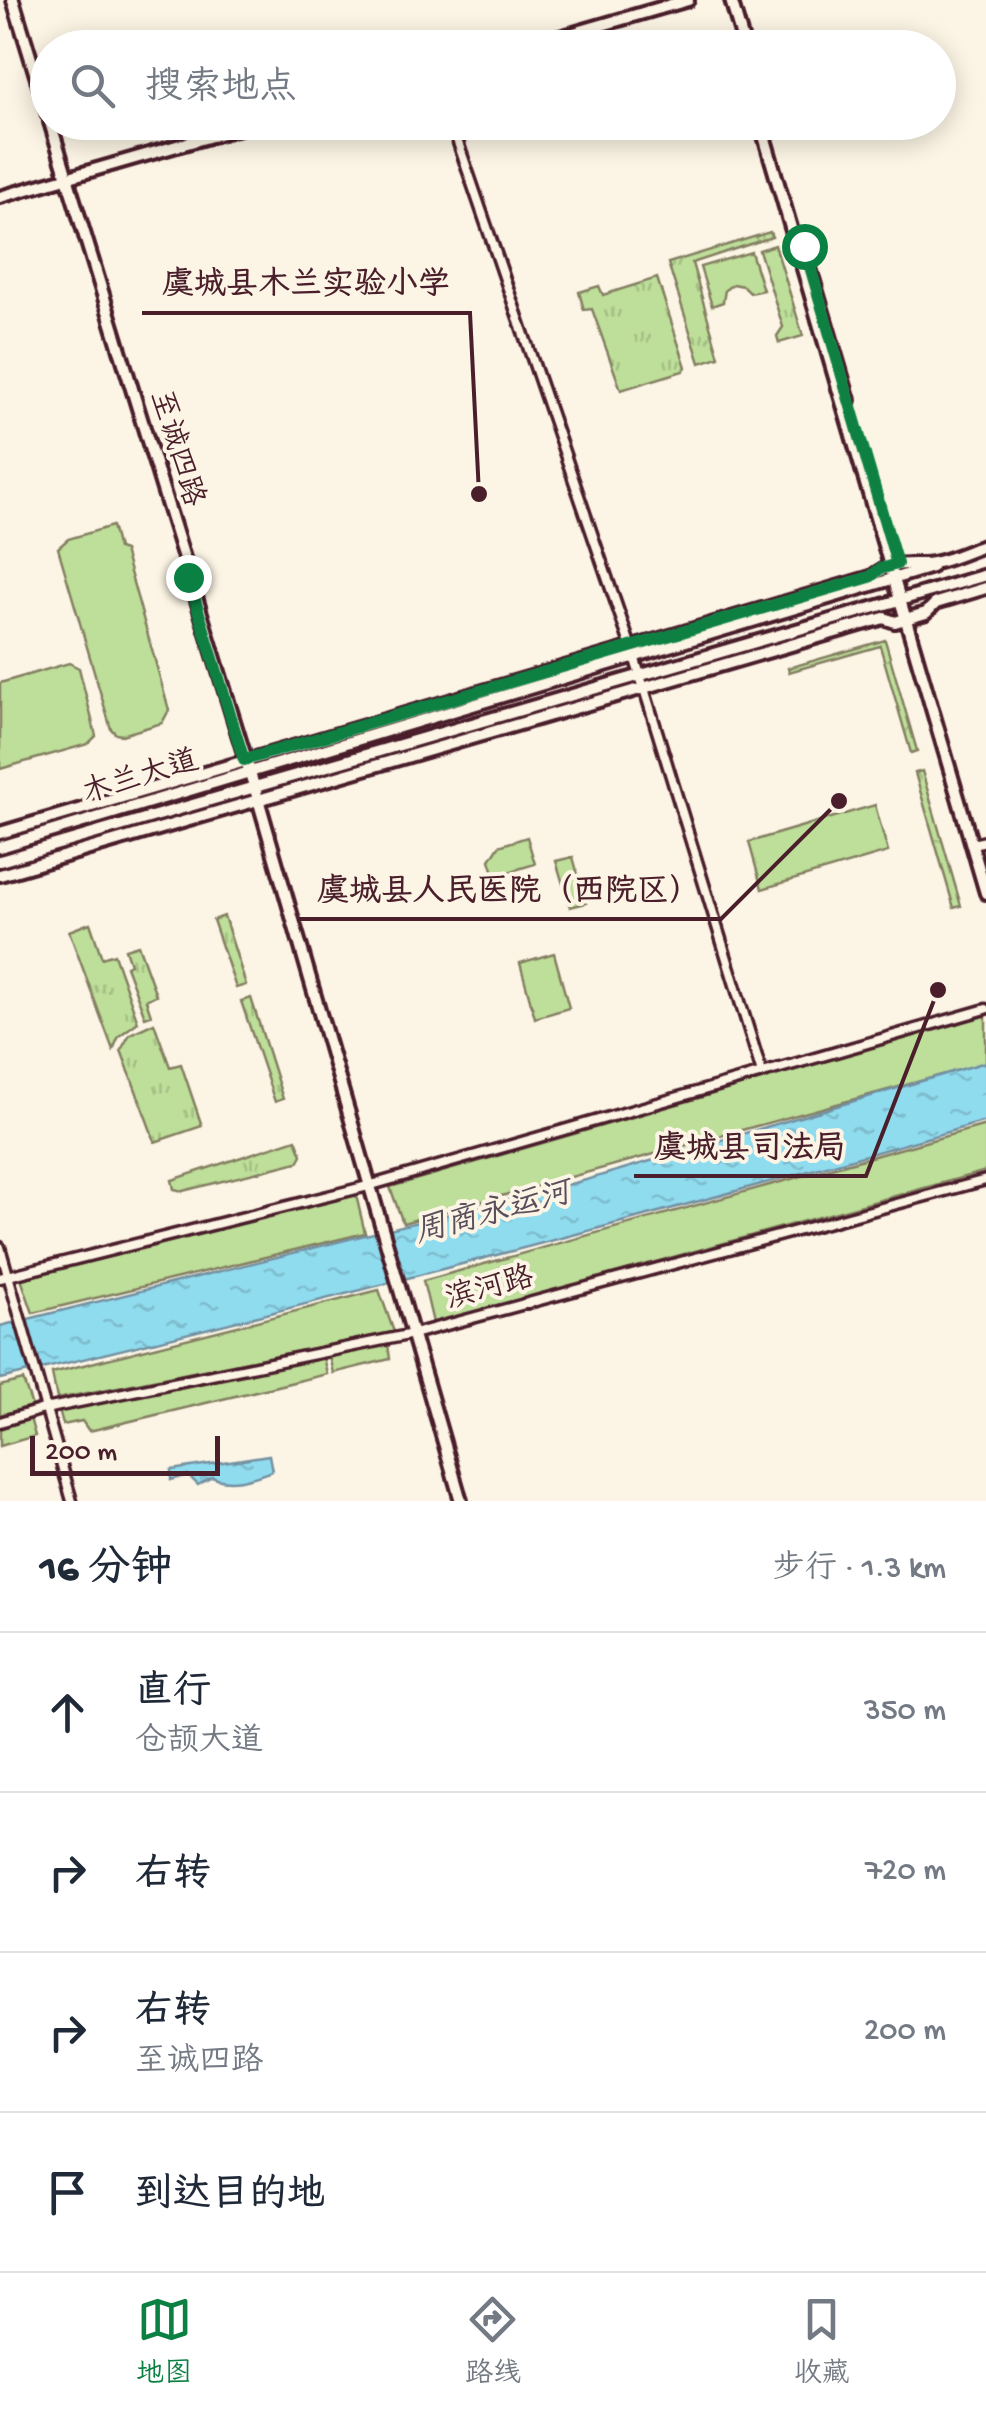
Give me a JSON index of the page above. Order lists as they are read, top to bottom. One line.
{"streets":{"main road":["至诚四路","木兰大道"],"street":["滨河路"]},"crossings":[["至诚四路","木兰大道"],["至诚四路","滨河路"]],"water":["周商永运河"],"places":["虞城县木兰实验小学","虞城县人民医院（西院区）","虞城县司法局"],"scale_bar":"200 m","page":{"search":"搜索地点","scale":"200 m","heading":["16 分钟","步行 · 1.3 km"],"list":[["直行","仓颉大道","350 m"],["右转","720 m"],["右转","至诚四路","200 m"],"到达目的地"],"nav":["地图","路线","收藏"]}}
